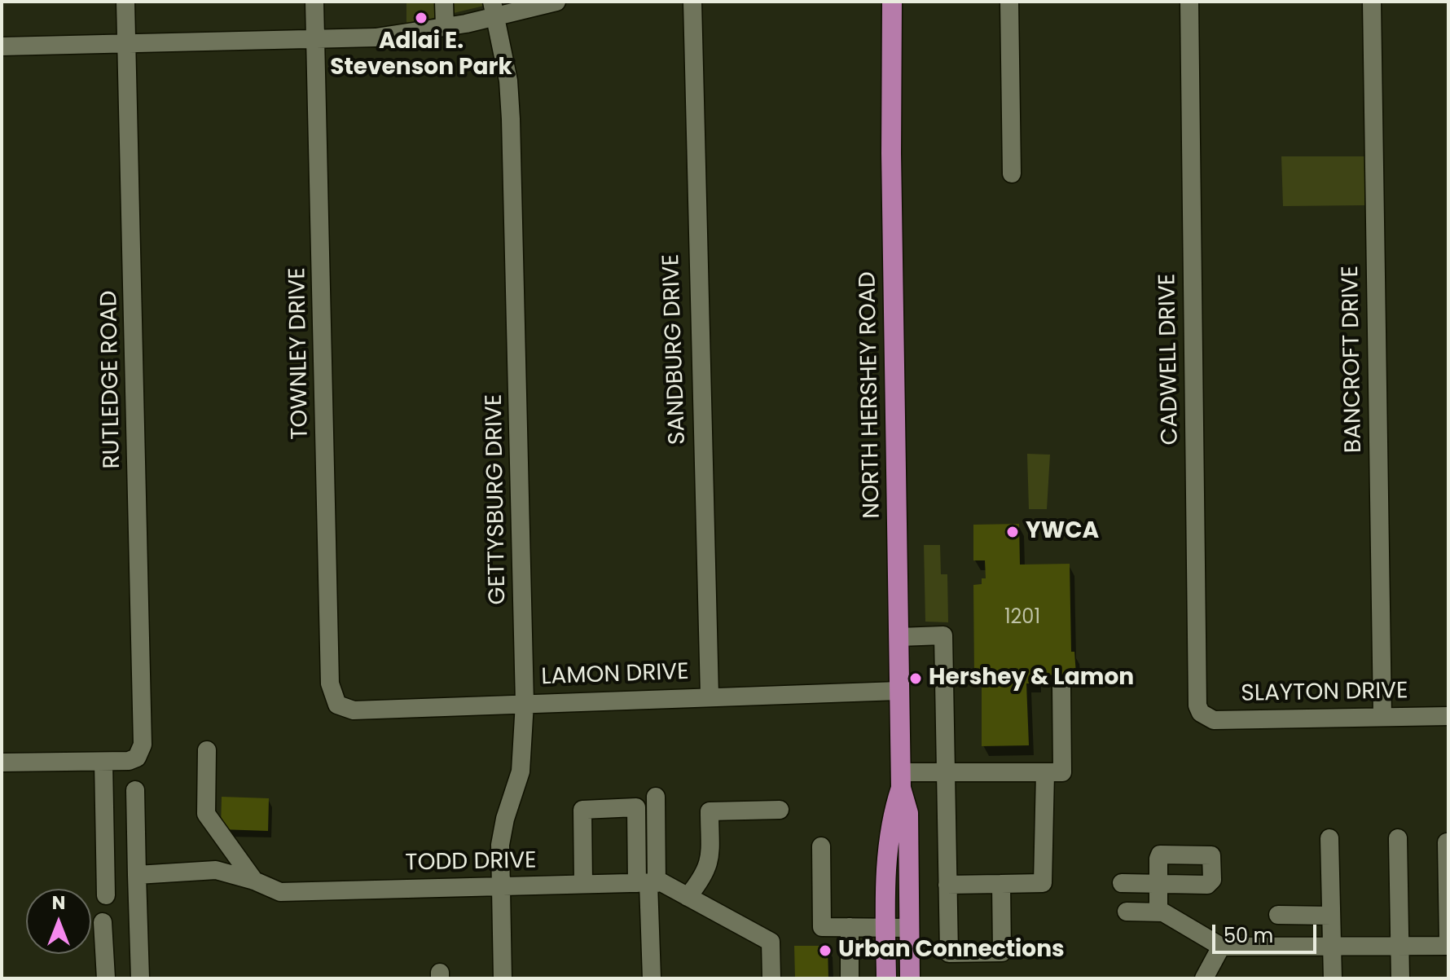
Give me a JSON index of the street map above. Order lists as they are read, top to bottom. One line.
{"streets":{"main road":["NORTH HERSHEY ROAD"],"street":["SANDBURG DRIVE","TOWNLEY DRIVE","CADWELL DRIVE","BANCROFT DRIVE","RUTLEDGE ROAD","GETTYSBURG DRIVE","LAMON DRIVE","SLAYTON DRIVE","TODD DRIVE"]},"crossings":[["SANDBURG DRIVE","LAMON DRIVE"],["TOWNLEY DRIVE","LAMON DRIVE"],["CADWELL DRIVE","SLAYTON DRIVE"],["BANCROFT DRIVE","SLAYTON DRIVE"],["NORTH HERSHEY ROAD","LAMON DRIVE"],["GETTYSBURG DRIVE","LAMON DRIVE"],["GETTYSBURG DRIVE","TODD DRIVE"]],"places":["Adlai E. Stevenson Park","YWCA","Hershey & Lamon","Urban Connections"],"house_numbers":["1201"],"scale_bar":"50 m","north":"top"}
